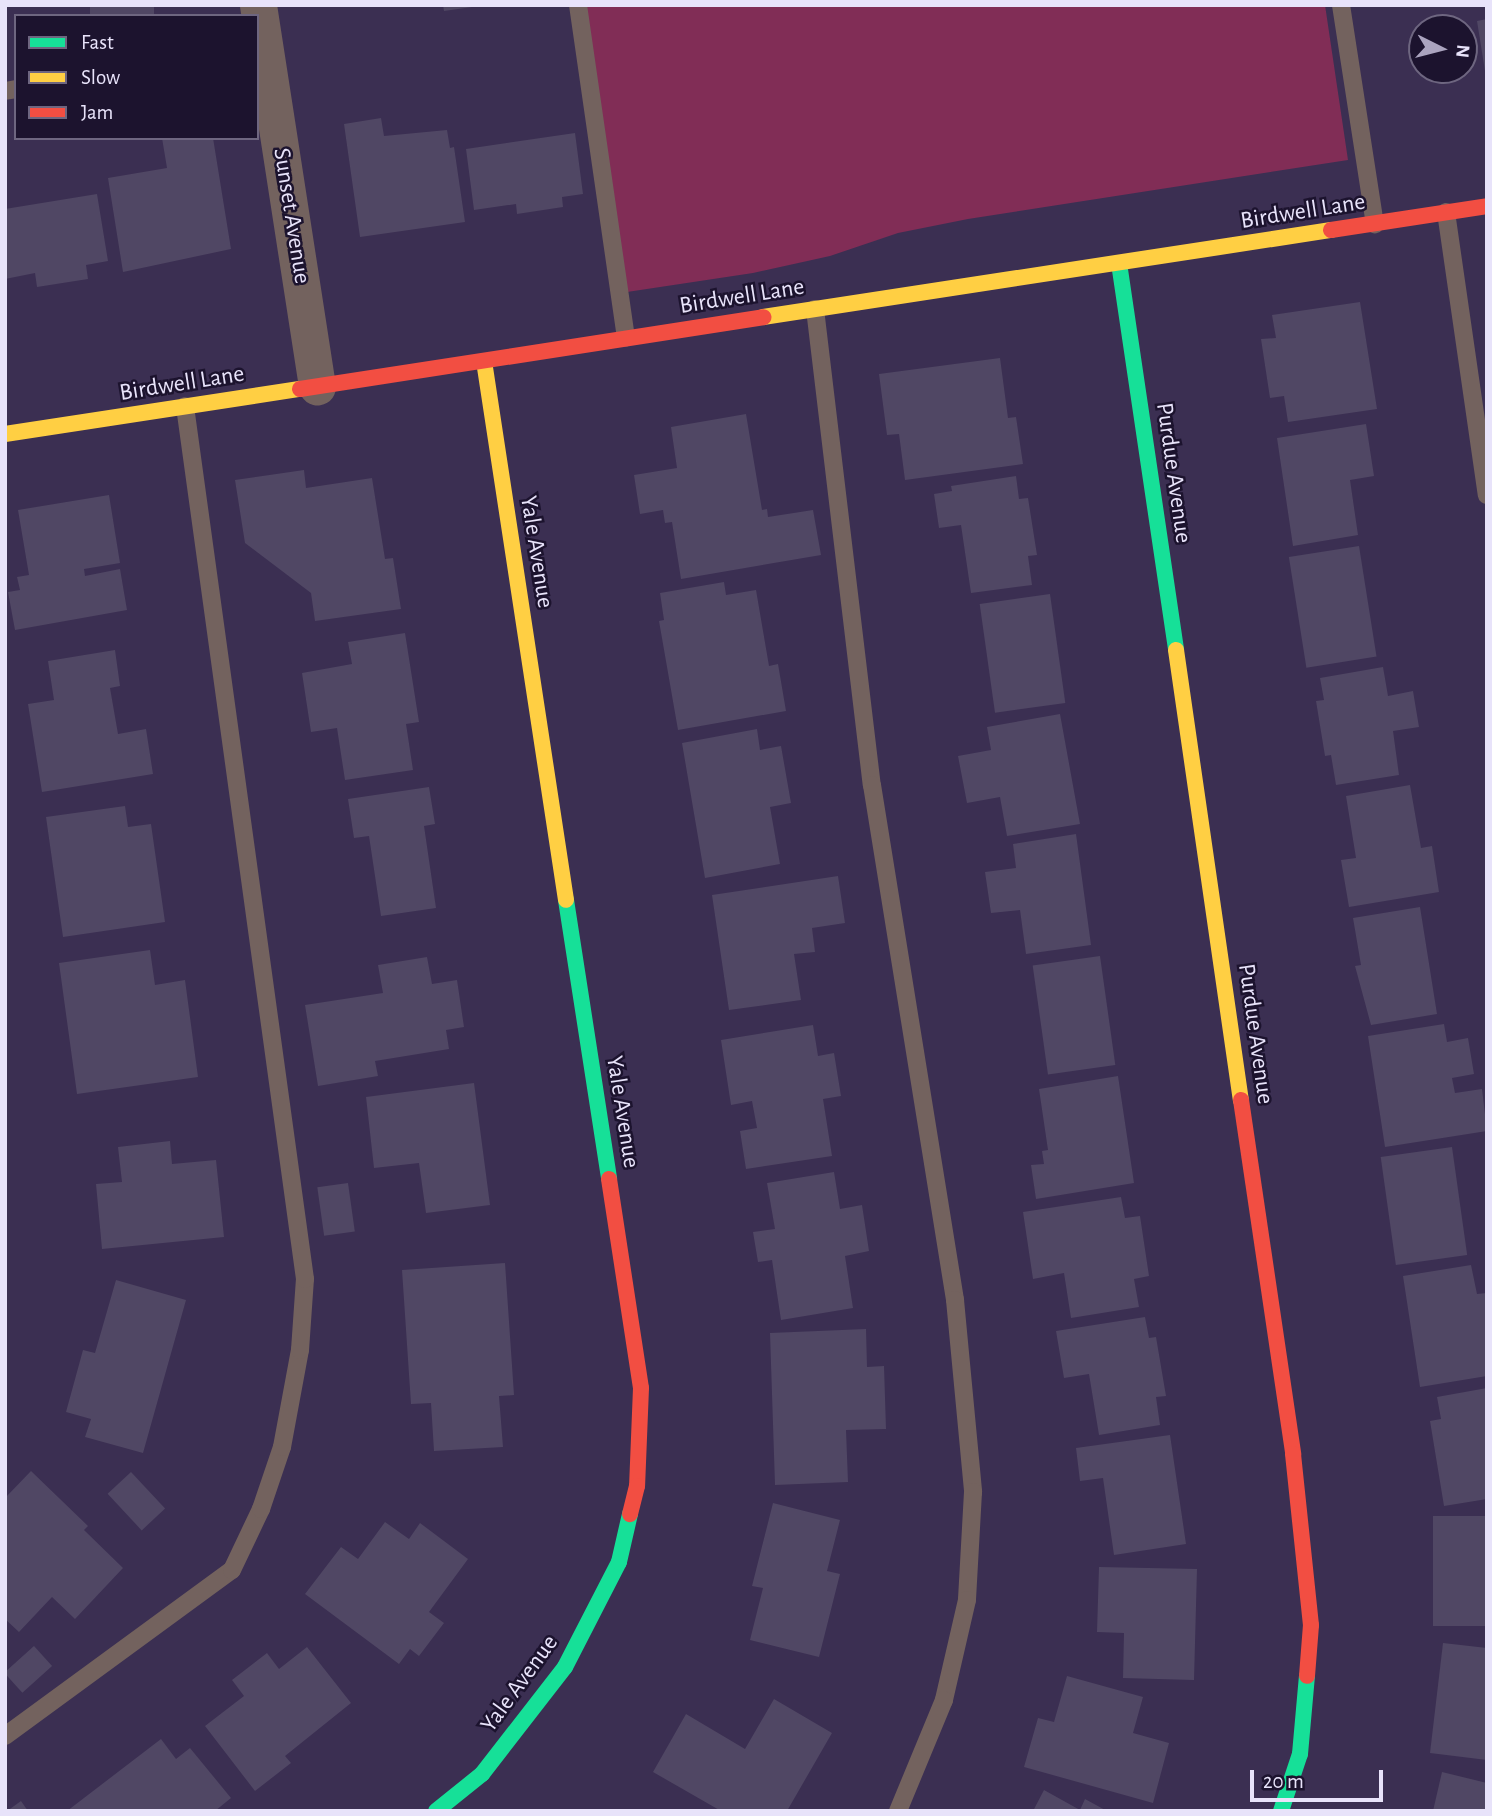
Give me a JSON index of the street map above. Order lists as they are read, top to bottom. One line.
{"streets":{"street":["Birdwell Lane","Sunset Avenue","Purdue Avenue","Yale Avenue"]},"crossings":[["Birdwell Lane","Sunset Avenue"],["Birdwell Lane","Purdue Avenue"],["Birdwell Lane","Yale Avenue"]],"legend":["Fast","Slow","Jam"],"scale_bar":"20 m","north":"right"}
